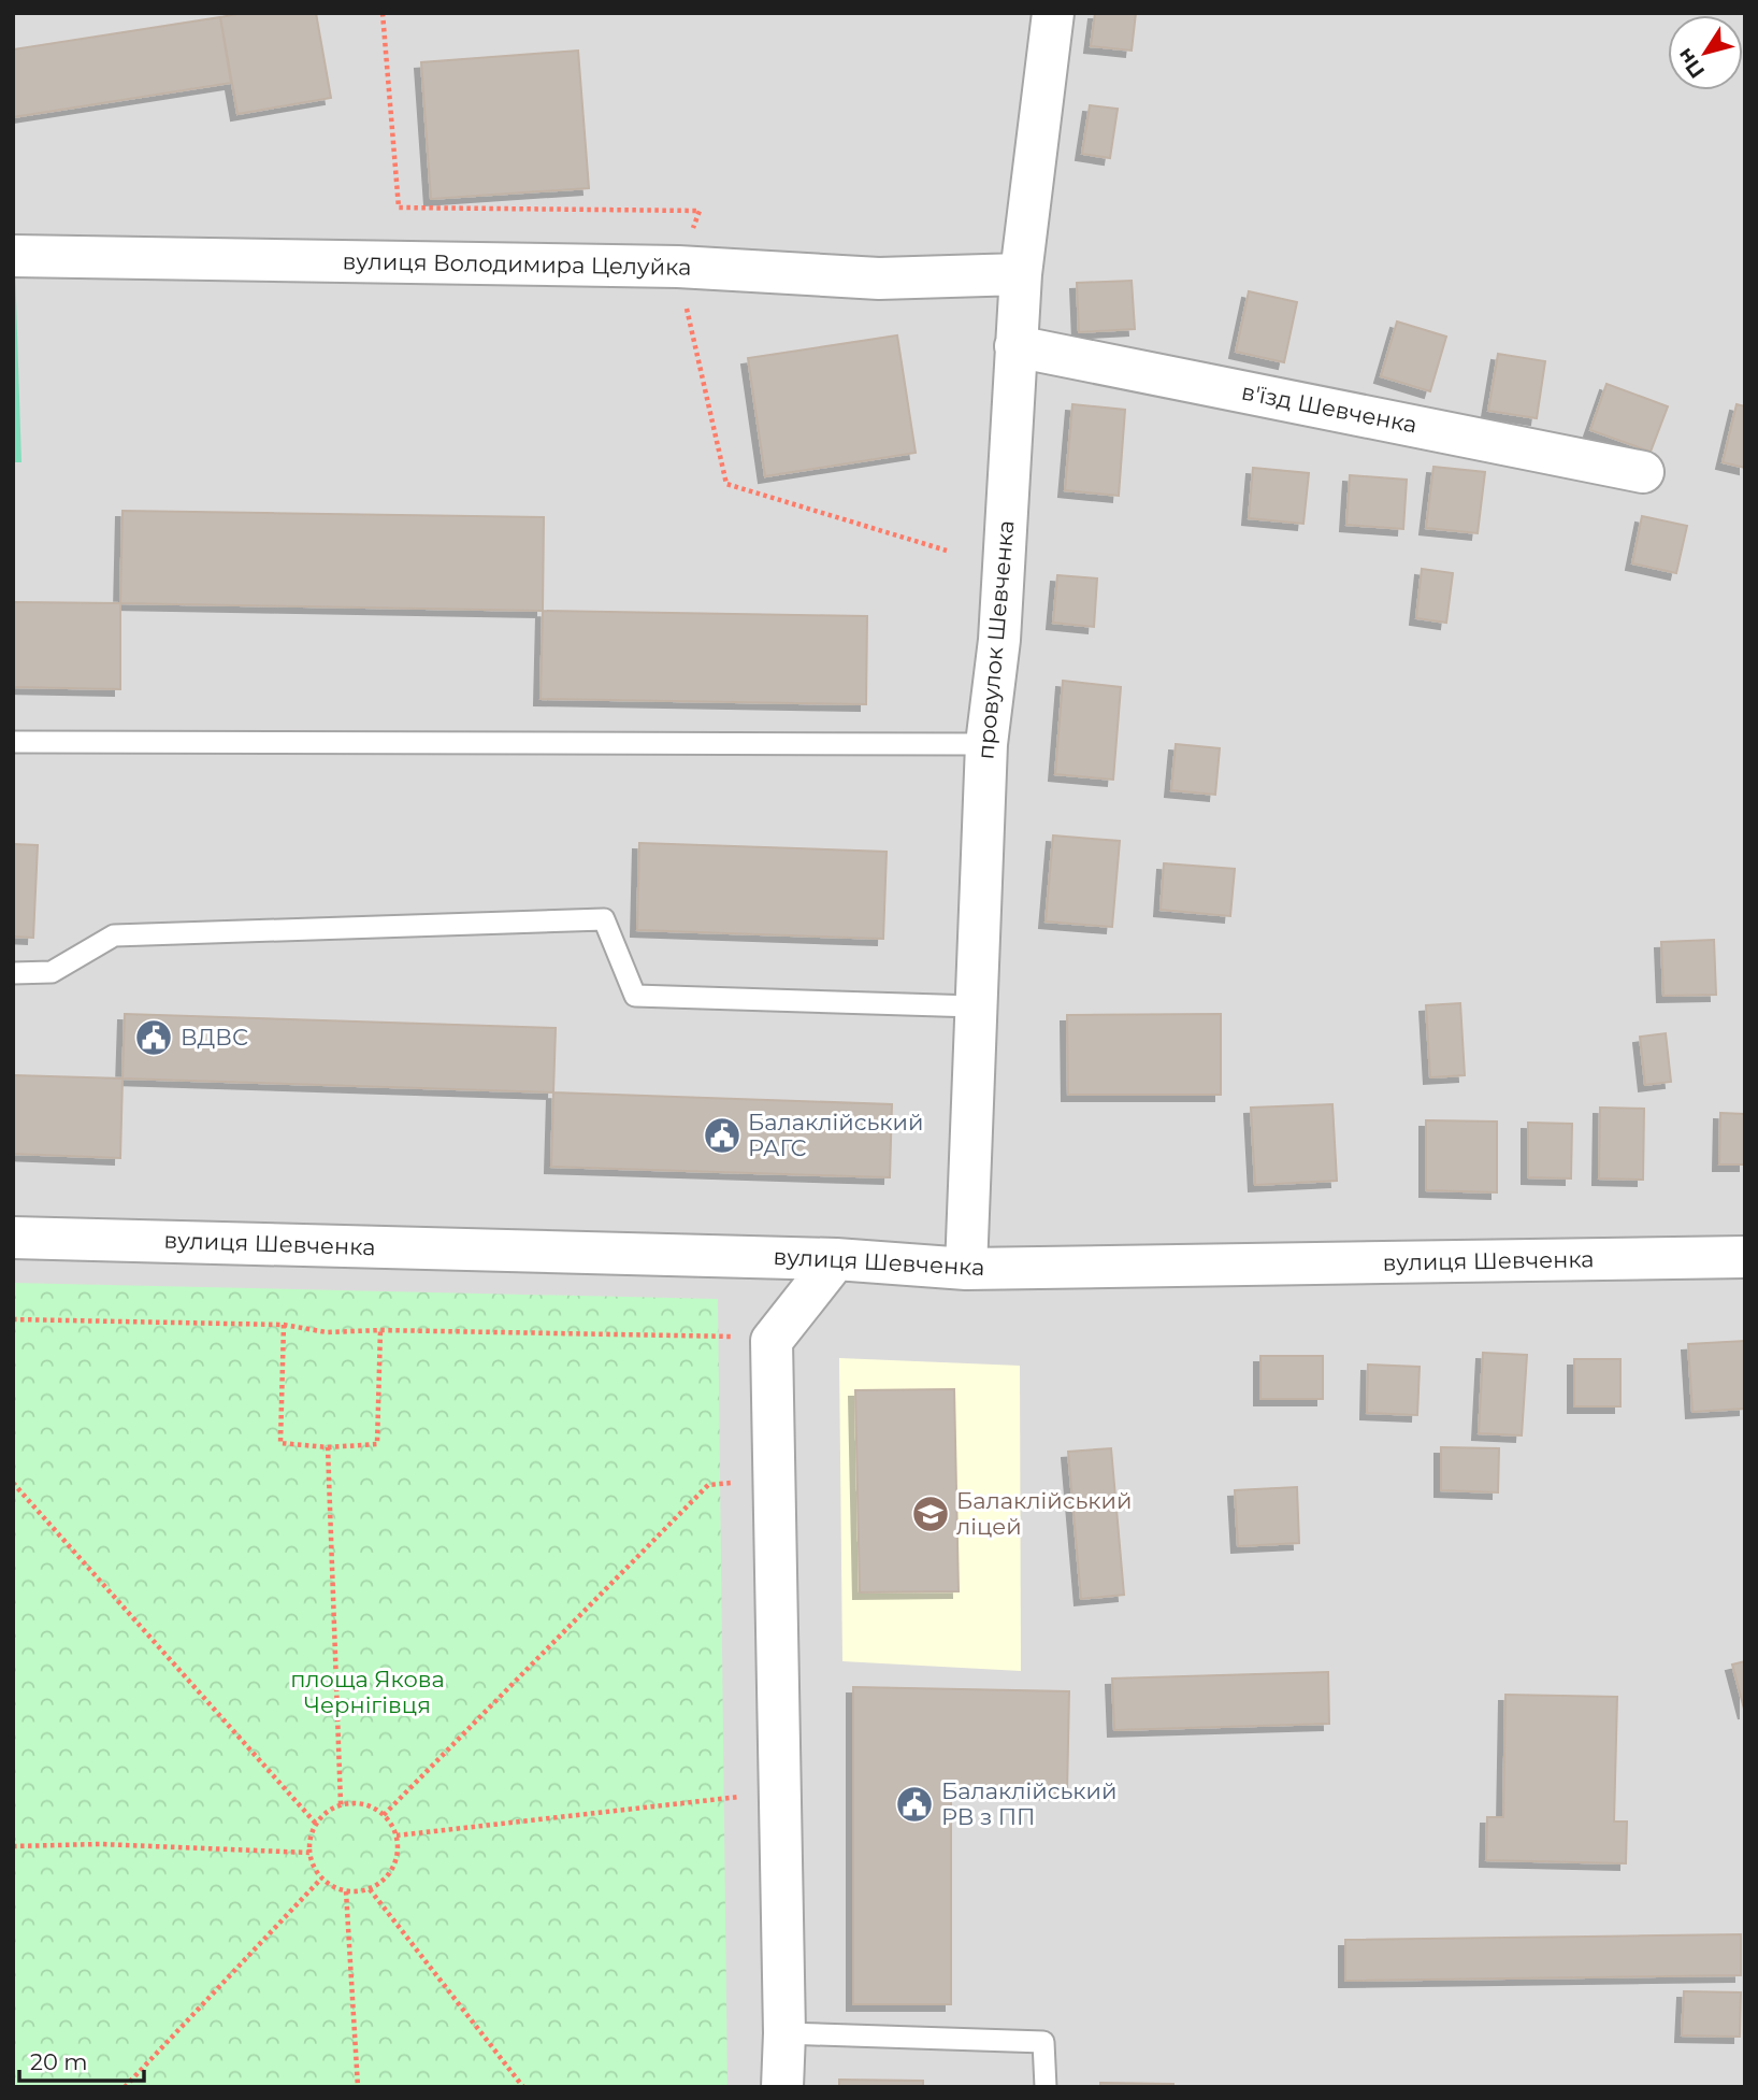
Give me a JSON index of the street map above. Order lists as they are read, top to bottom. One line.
{"streets":{"street":["вулиця Володимира Целуйка","в'їзд Шевченка","провулок Шевченка","вулиця Шевченка"]},"crossings":[["вулиця Володимира Целуйка","провулок Шевченка"],["в'їзд Шевченка","провулок Шевченка"],["провулок Шевченка","вулиця Шевченка"]],"parks":["площа Якова Чернігівця"],"places":{"public building":["ВДВС","Балаклійський РАГС","Балаклійський РВ з ПП"],"school or university":["Балаклійський ліцей"]},"scale_bar":"20 m","north":"bottom left"}
